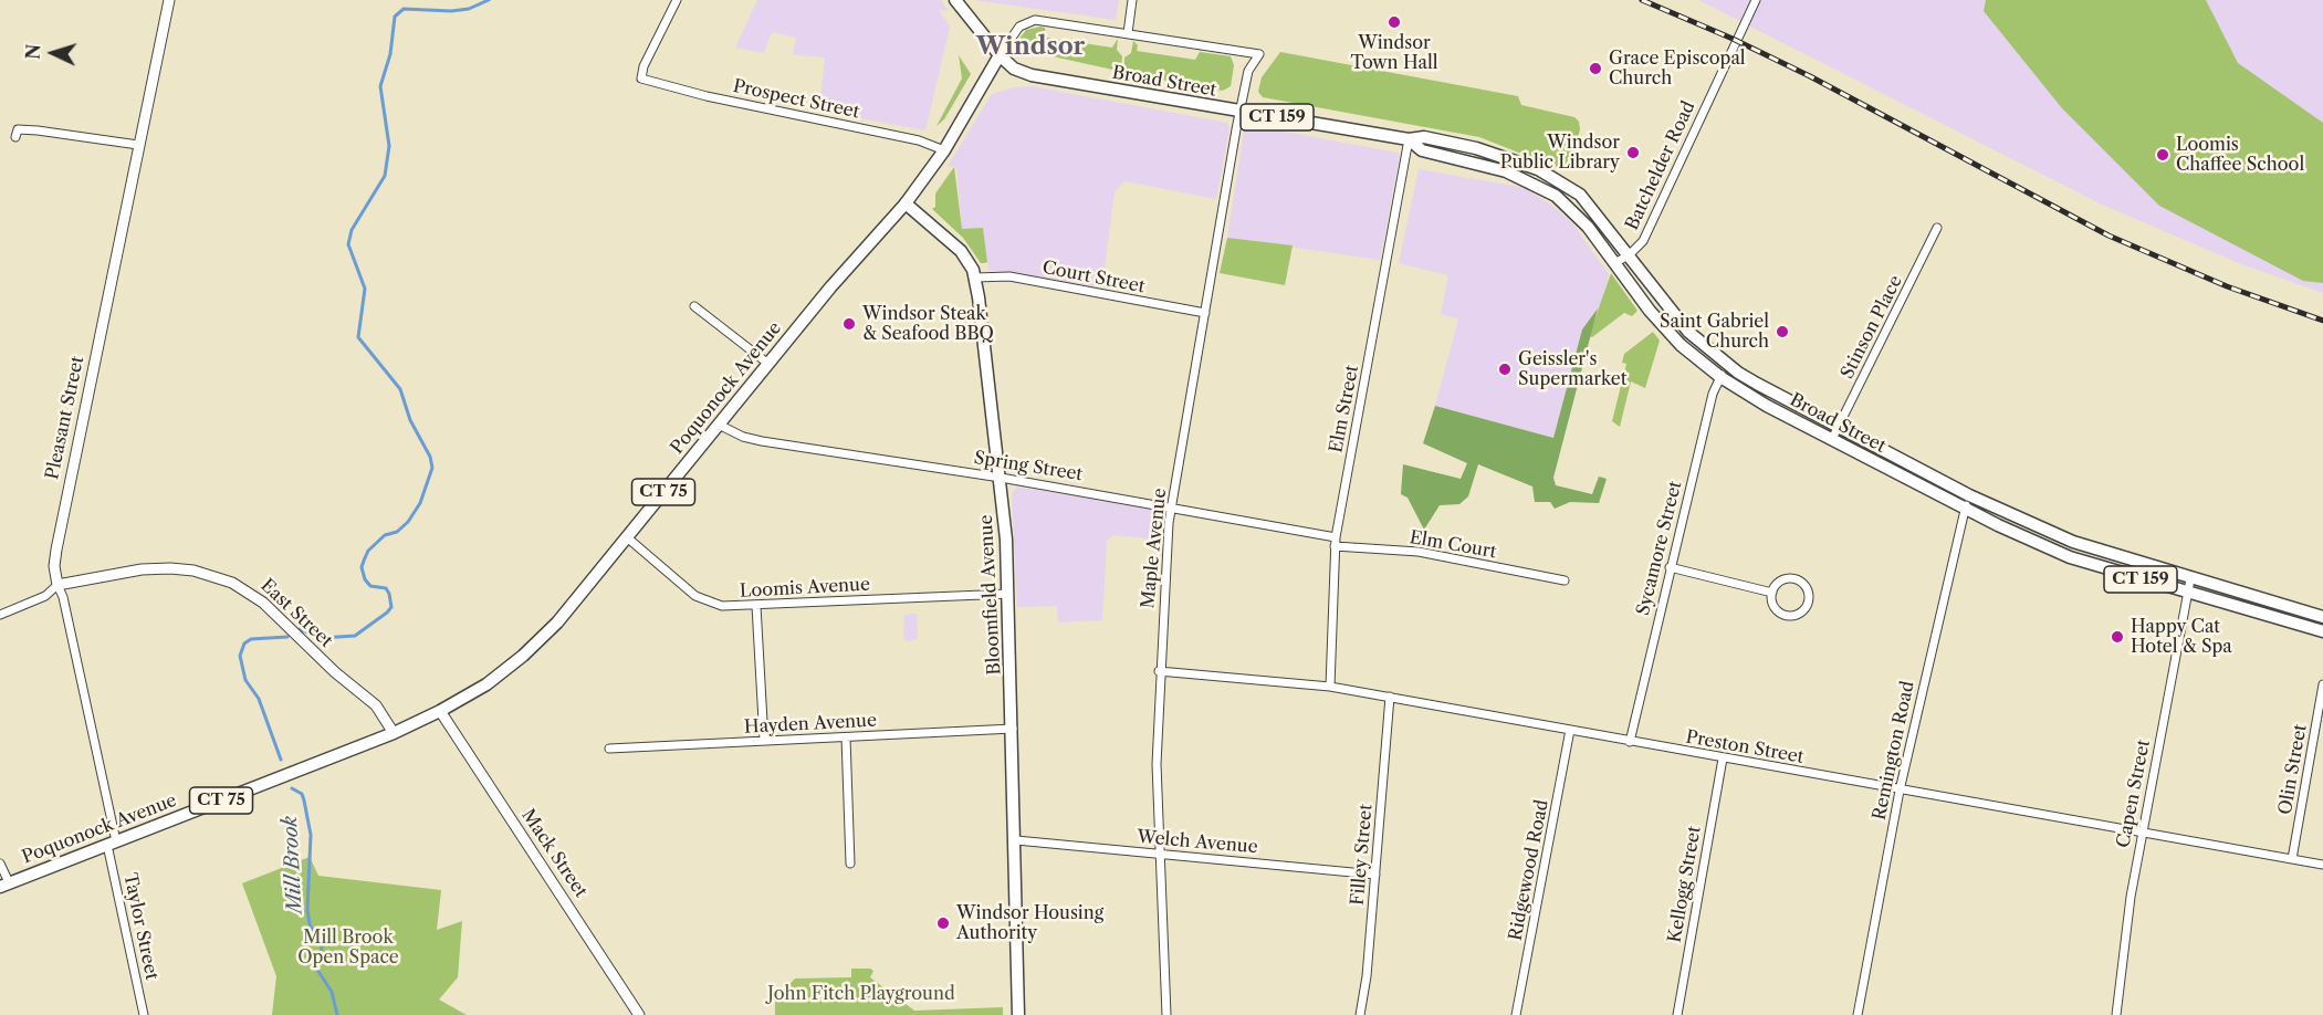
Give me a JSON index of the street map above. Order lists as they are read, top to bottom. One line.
{"streets":{"main road":["Broad Street","CT 159","Poquonock Avenue","CT 75","Bloomfield Avenue"],"street":["Prospect Street","Batchelder Road","Court Street","Stinson Place","Elm Street","Pleasant Street","Spring Street","Elm Court","Maple Avenue","Sycamore Street","Loomis Avenue","East Street","Hayden Avenue","Preston Street","Remington Road","Olin Street","Capen Street","Welch Avenue","Mack Street","Filley Street","Ridgewood Road","Kellogg Street","Taylor Street"]},"crossings":[["Broad Street","CT 159"],["Broad Street","Batchelder Road"],["Broad Street","Stinson Place"],["Broad Street","Poquonock Avenue"],["Broad Street","Elm Street"],["Broad Street","Maple Avenue"],["Broad Street","Sycamore Street"],["Broad Street","Remington Road"],["Broad Street","Capen Street"],["Prospect Street","Poquonock Avenue"],["CT 159","Poquonock Avenue"],["Court Street","Maple Avenue"],["Court Street","Bloomfield Avenue"],["Poquonock Avenue","Pleasant Street"],["Poquonock Avenue","Spring Street"],["Poquonock Avenue","Loomis Avenue"],["Poquonock Avenue","Bloomfield Avenue"],["Poquonock Avenue","East Street"],["Poquonock Avenue","Mack Street"],["Poquonock Avenue","Taylor Street"],["Elm Street","Spring Street"],["Elm Street","Elm Court"],["Elm Street","Preston Street"],["Pleasant Street","East Street"],["Pleasant Street","Taylor Street"],["Spring Street","Elm Court"],["Spring Street","Maple Avenue"],["Spring Street","Bloomfield Avenue"],["Maple Avenue","Preston Street"],["Maple Avenue","Welch Avenue"],["Sycamore Street","Preston Street"],["Loomis Avenue","Bloomfield Avenue"],["Bloomfield Avenue","Hayden Avenue"],["Bloomfield Avenue","Welch Avenue"],["Preston Street","Remington Road"],["Preston Street","Olin Street"],["Preston Street","Capen Street"],["Preston Street","Filley Street"],["Preston Street","Ridgewood Road"],["Preston Street","Kellogg Street"],["Welch Avenue","Filley Street"]],"districts":["Windsor"],"water":["Mill Brook"],"parks":["Mill Brook Open Space","John Fitch Playground"],"places":["Windsor Town Hall","Grace Episcopal Church","Windsor Public Library","Loomis Chaffee School","Windsor Steak & Seafood BBQ","Saint Gabriel Church","Geissler's Supermarket","Happy Cat Hotel & Spa","Windsor Housing Authority"],"north":"left"}
